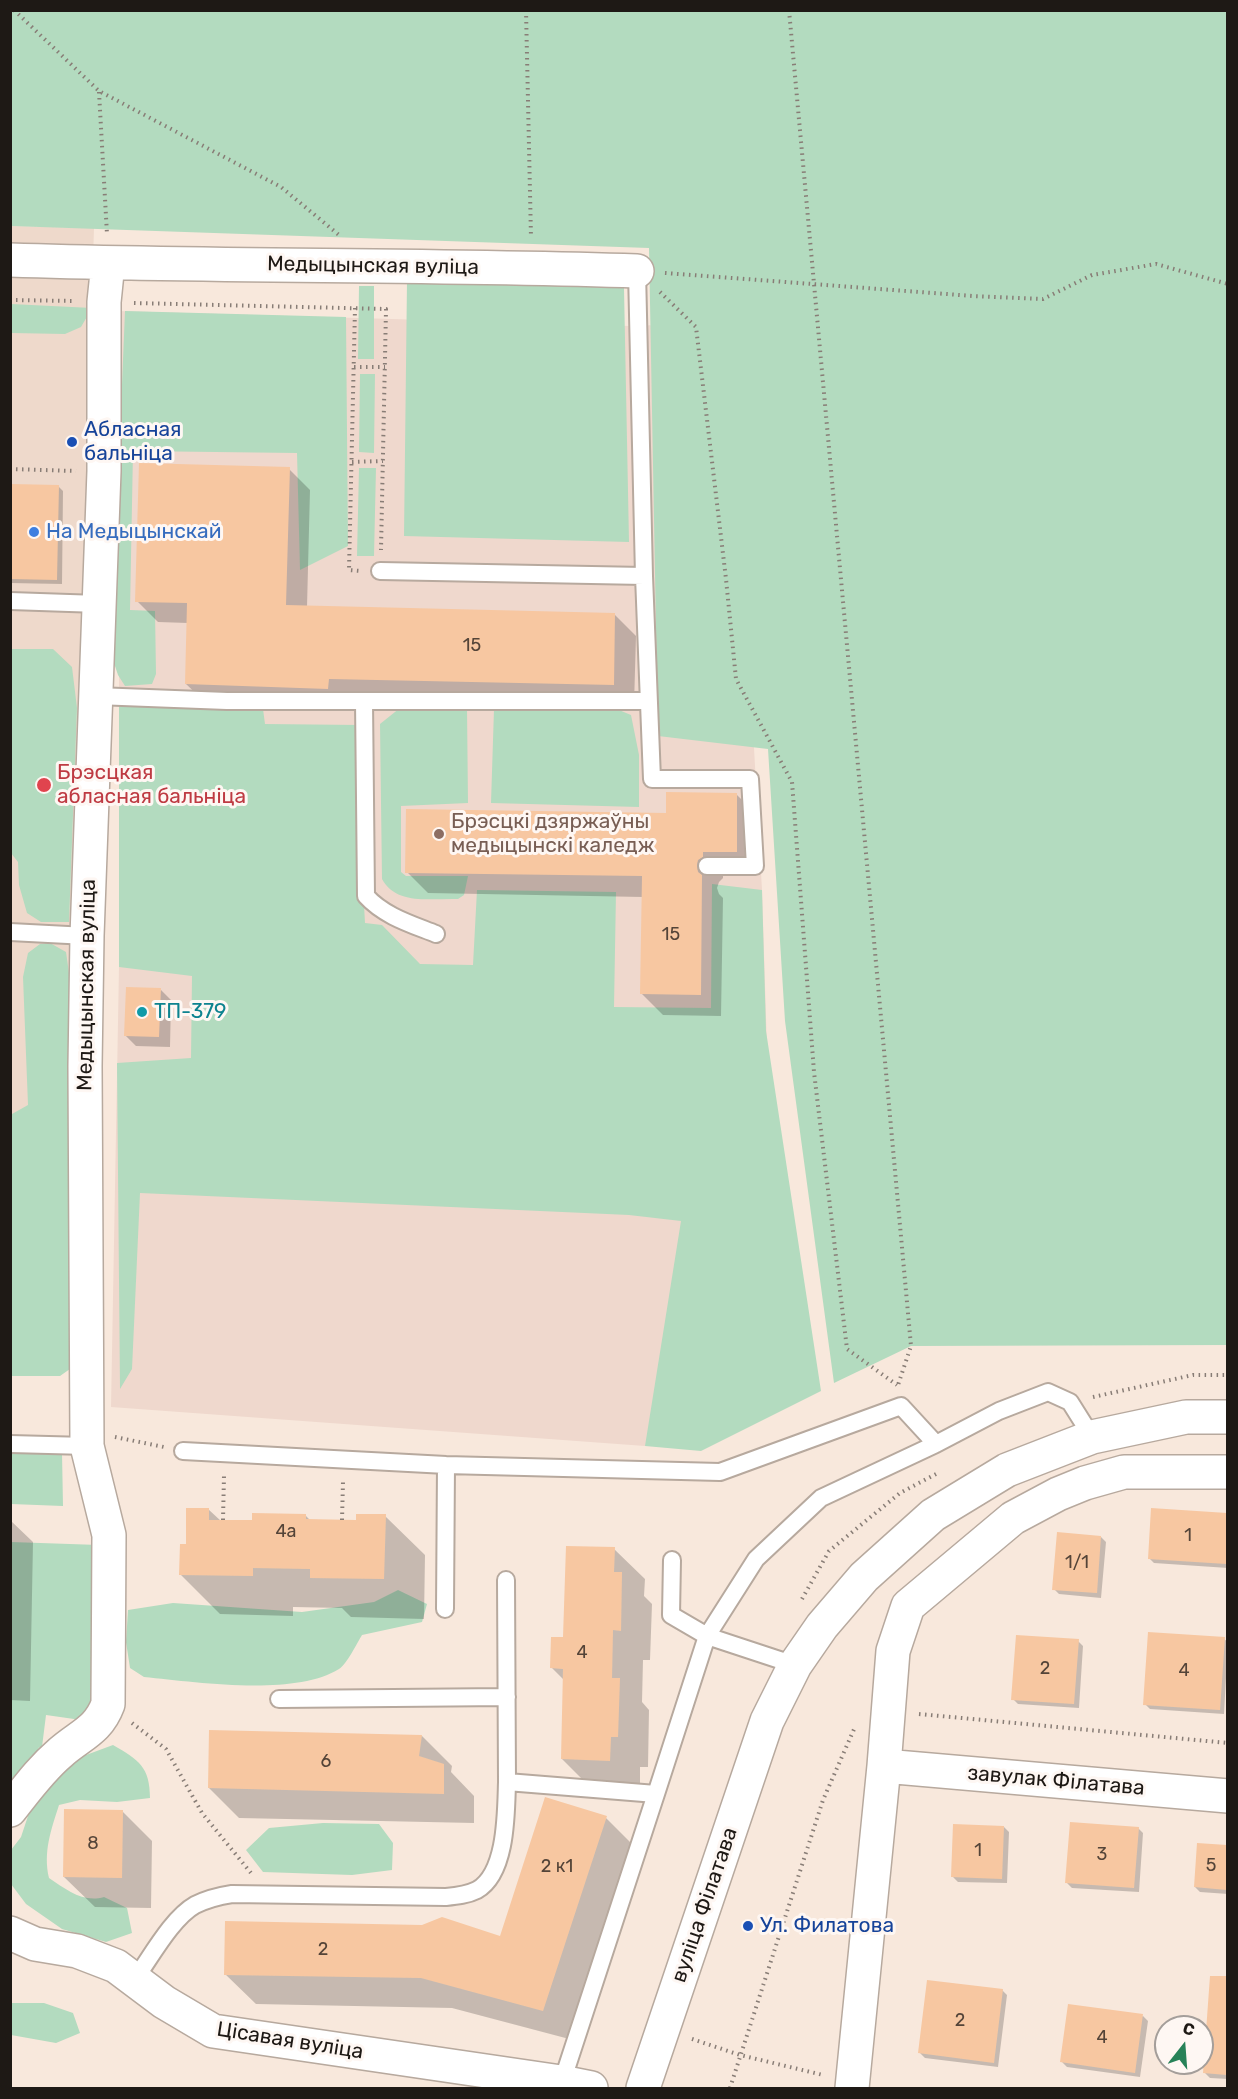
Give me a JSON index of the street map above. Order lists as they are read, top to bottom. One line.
{"streets":{"street":["Медыцынская вуліца","завулак Філатава","вуліца Філатава","Цісавая вуліца"]},"places":["Абласная бальніца","На Медыцынскай","Брэсцкая абласная бальніца","Брэсцкі дзяржаўны медыцынскі каледж","ТП-379","Ул. Филатова"],"house_numbers":["15","15","4а","1","1/1","4","2","4","6","8","1","3","5","2 к1","2","2","4"],"north":"top"}
